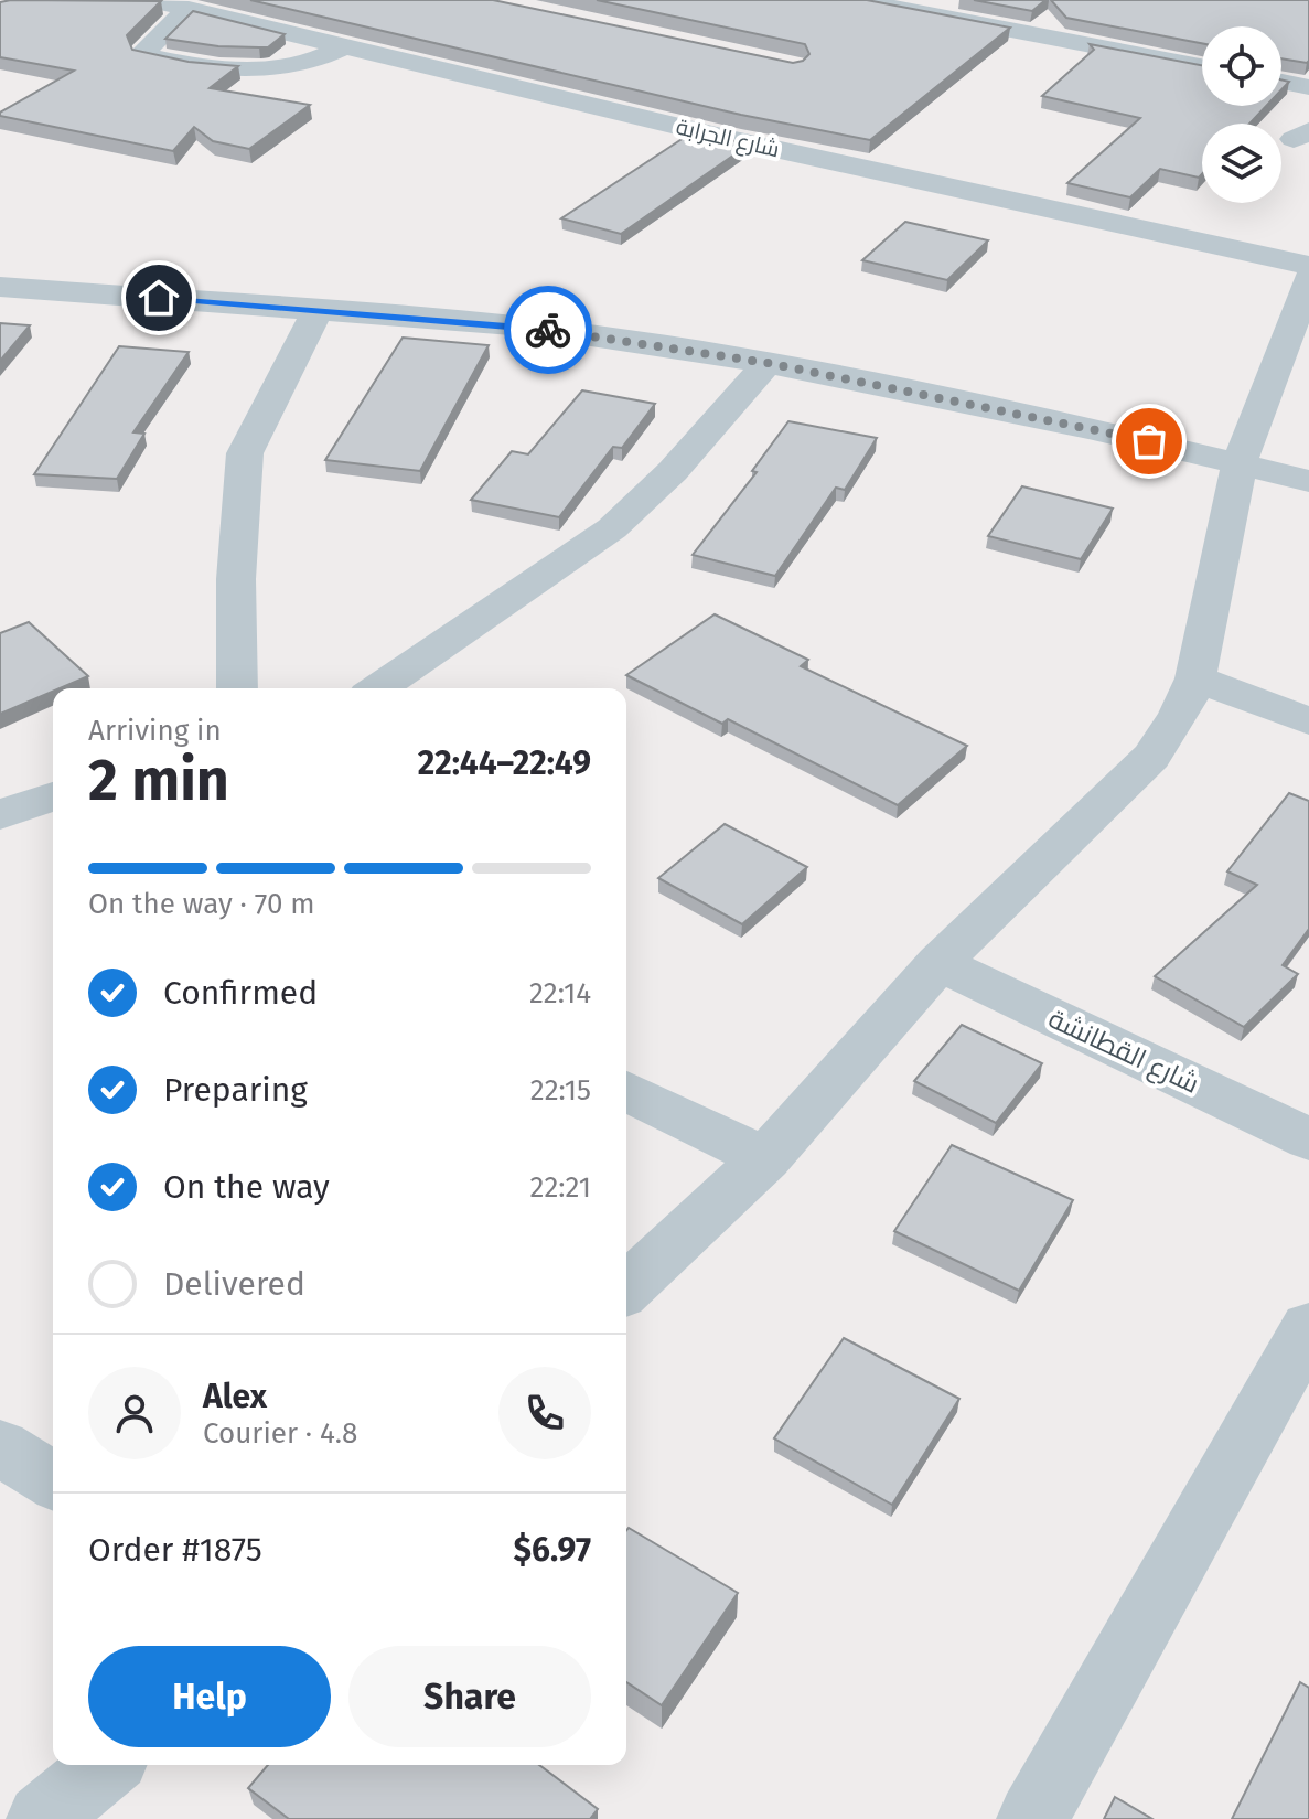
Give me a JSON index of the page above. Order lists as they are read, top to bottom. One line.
{"streets":{"street":["شارع الجرابة","شارع القطانشة"]},"page":{"heading":["2 min","Arriving in","22:44–22:49"],"panel":["Alex","Courier · 4.8","Order #1875","$6.97"],"bar":"On the way · 70 m","list":[["Confirmed","22:14"],["Preparing","22:15"],["On the way","22:21"],"Delivered"],"buttons":["Help","Share"]}}
